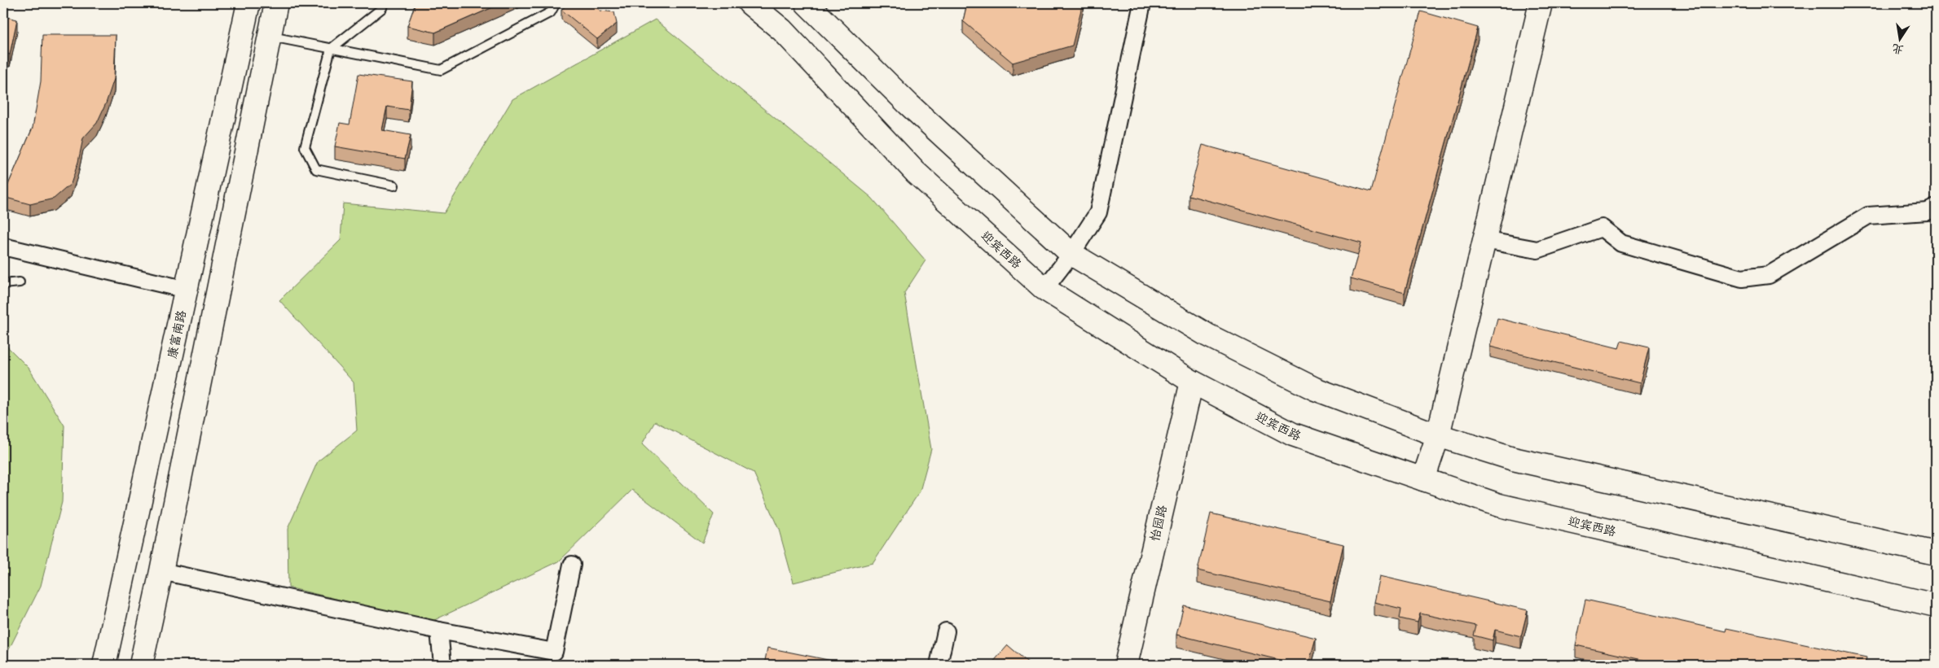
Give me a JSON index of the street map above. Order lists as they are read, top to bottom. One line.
{"streets":{"main road":["迎宾西路","康富南路","怡园路"]},"crossings":[["迎宾西路","怡园路"]],"north":"bottom"}
